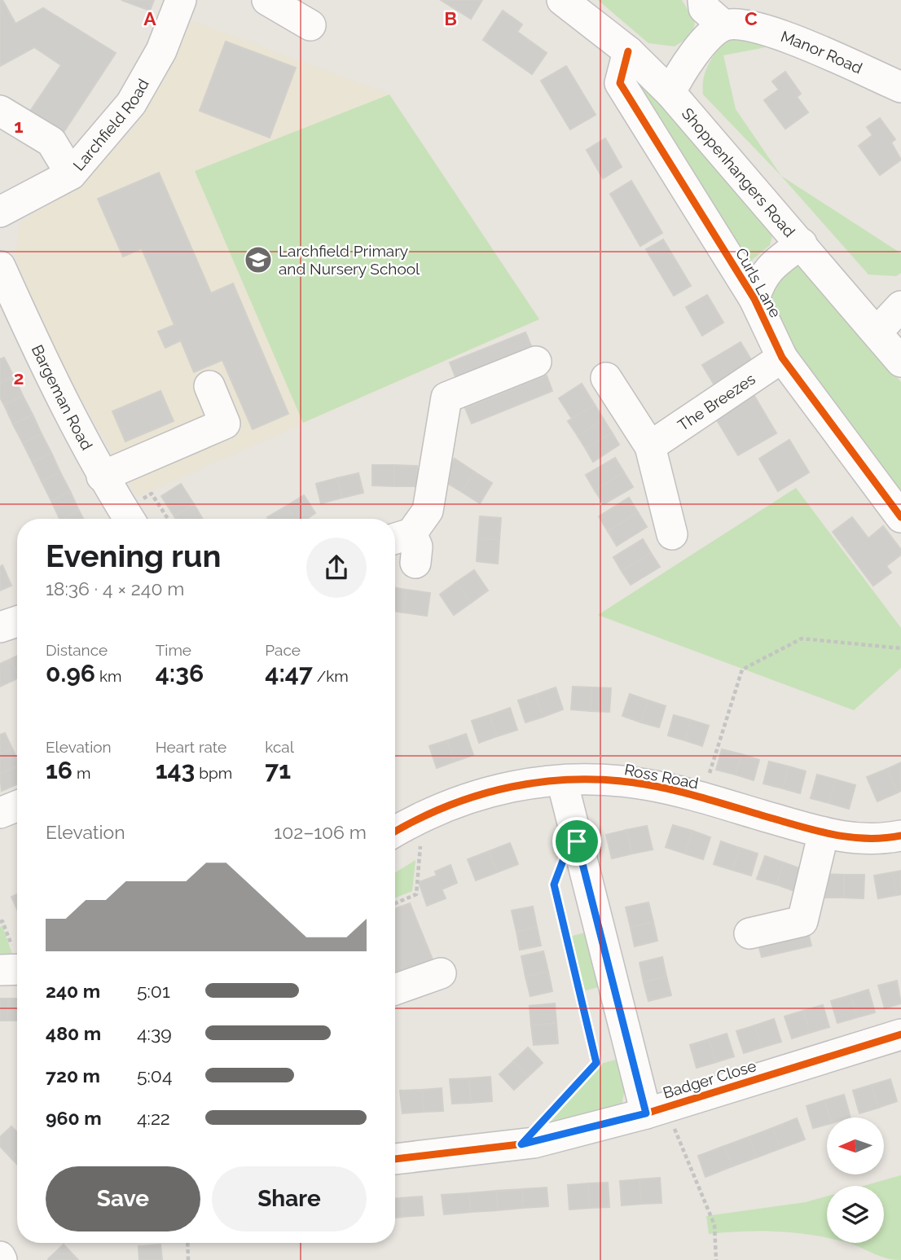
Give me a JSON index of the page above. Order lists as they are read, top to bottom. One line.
{"streets":{"street":["Manor Road","Larchfield Road","Shoppenhangers Road","Curls Lane","Bargeman Road","The Breezes","Ross Road","Badger Close"]},"crossings":[["Shoppenhangers Road","Curls Lane"],["Curls Lane","The Breezes"]],"places":{"school or university":["Larchfield Primary and Nursery School"]},"north":"left","page":{"heading":["Evening run","18:36 · 4 × 240 m"],"stats":[["Distance","0.96 km"],["Time","4:36"],["Pace","4:47 /km"],["Elevation","16 m"],["Heart rate","143 bpm"],["kcal","71"]],"chart":["Elevation","102–106 m"],"list":[{"name":"240 m","note":"5:01"},{"name":"480 m","note":"4:39"},{"name":"720 m","note":"5:04"},{"name":"960 m","note":"4:22"}],"buttons":["Save","Share"]},"grid":{"columns":["A","B","C"],"rows":["1","2"]}}
